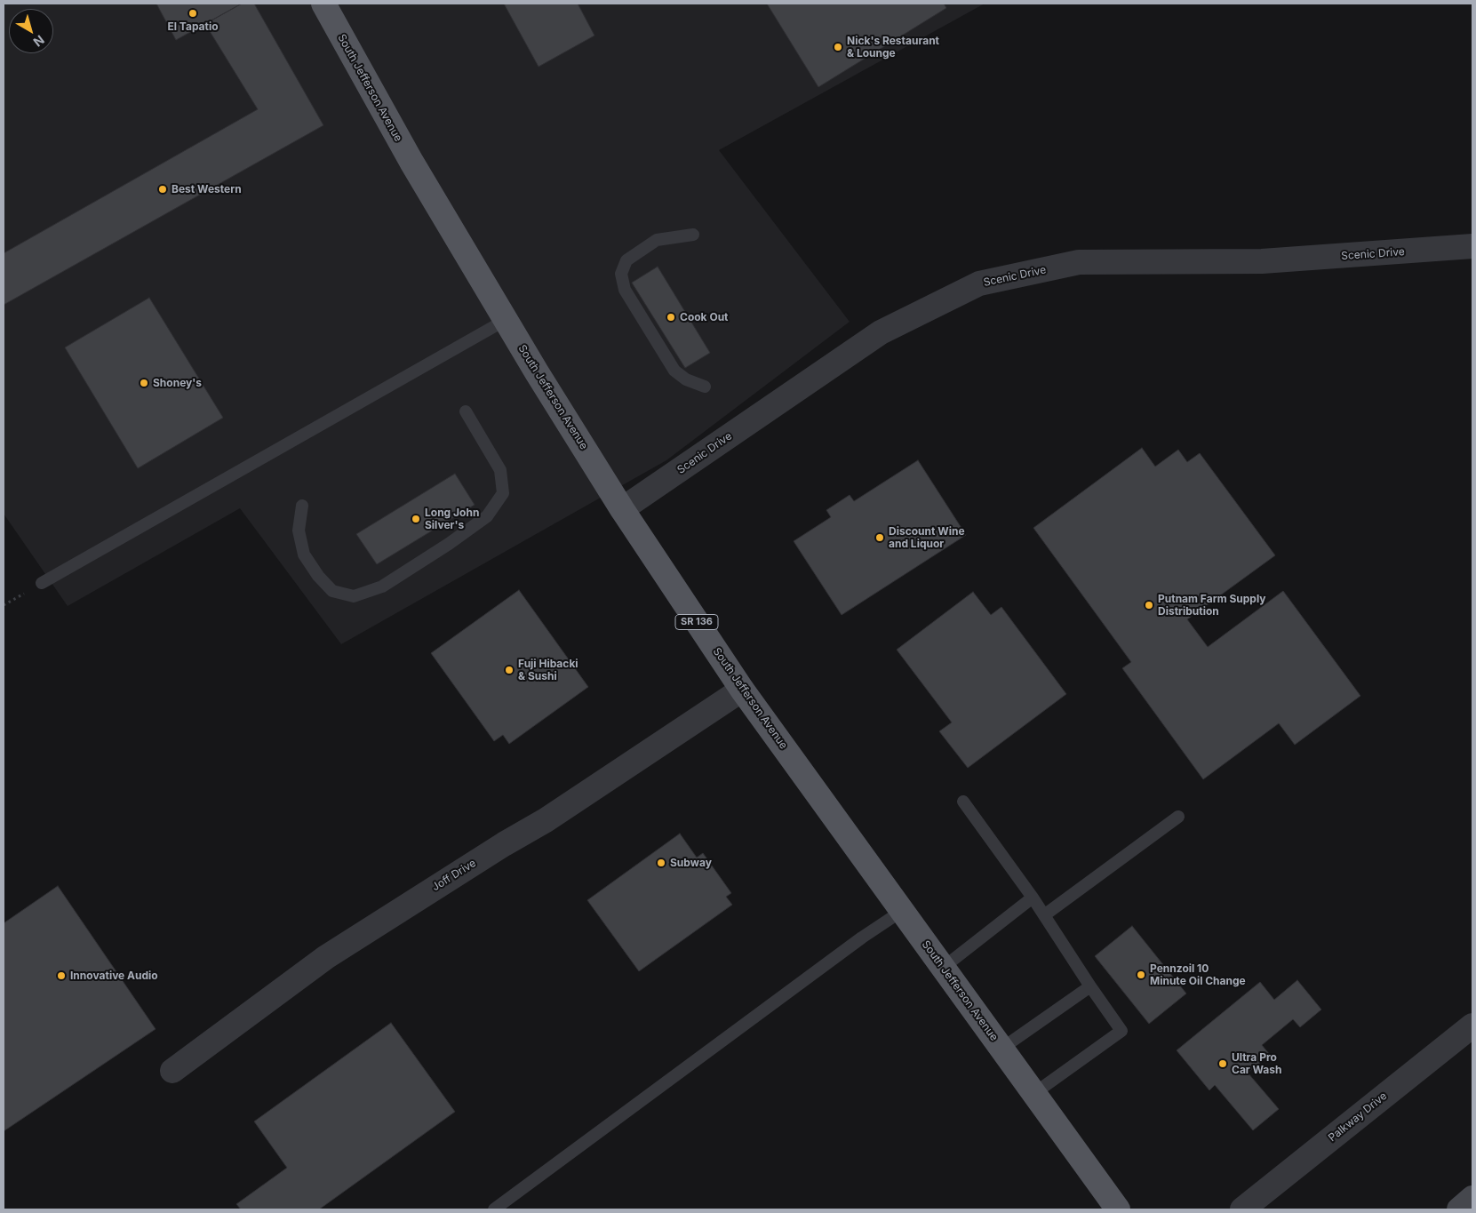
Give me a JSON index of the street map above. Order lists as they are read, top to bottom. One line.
{"streets":{"main road":["South Jefferson Avenue","SR 136"],"street":["Scenic Drive","Joff Drive","Palkway Drive"]},"crossings":[["South Jefferson Avenue","Scenic Drive"],["South Jefferson Avenue","Joff Drive"]],"places":["El Tapatio","Nick's Restaurant & Lounge","Best Western","Cook Out","Shoney's","Long John Silver's","Discount Wine and Liquor","Putnam Farm Supply Distribution","Fuji Hibacki & Sushi","Subway","Pennzoil 10 Minute Oil Change","Innovative Audio","Ultra Pro Car Wash"],"north":"bottom right"}
